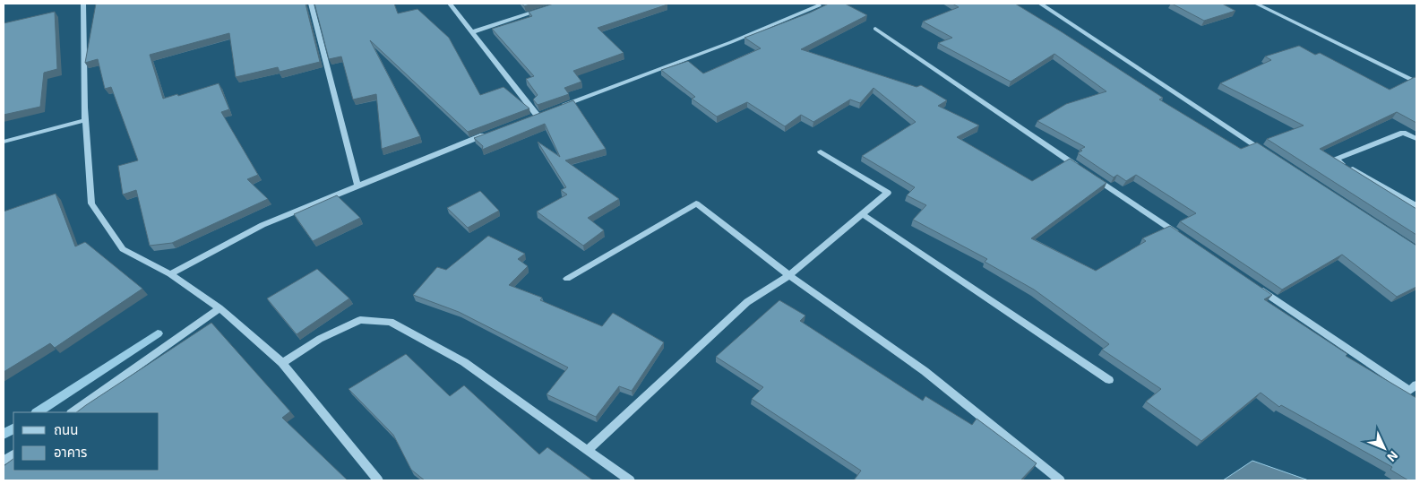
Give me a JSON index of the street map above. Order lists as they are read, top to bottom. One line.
{"legend":["ถนน","อาคาร"],"north":"bottom right"}
